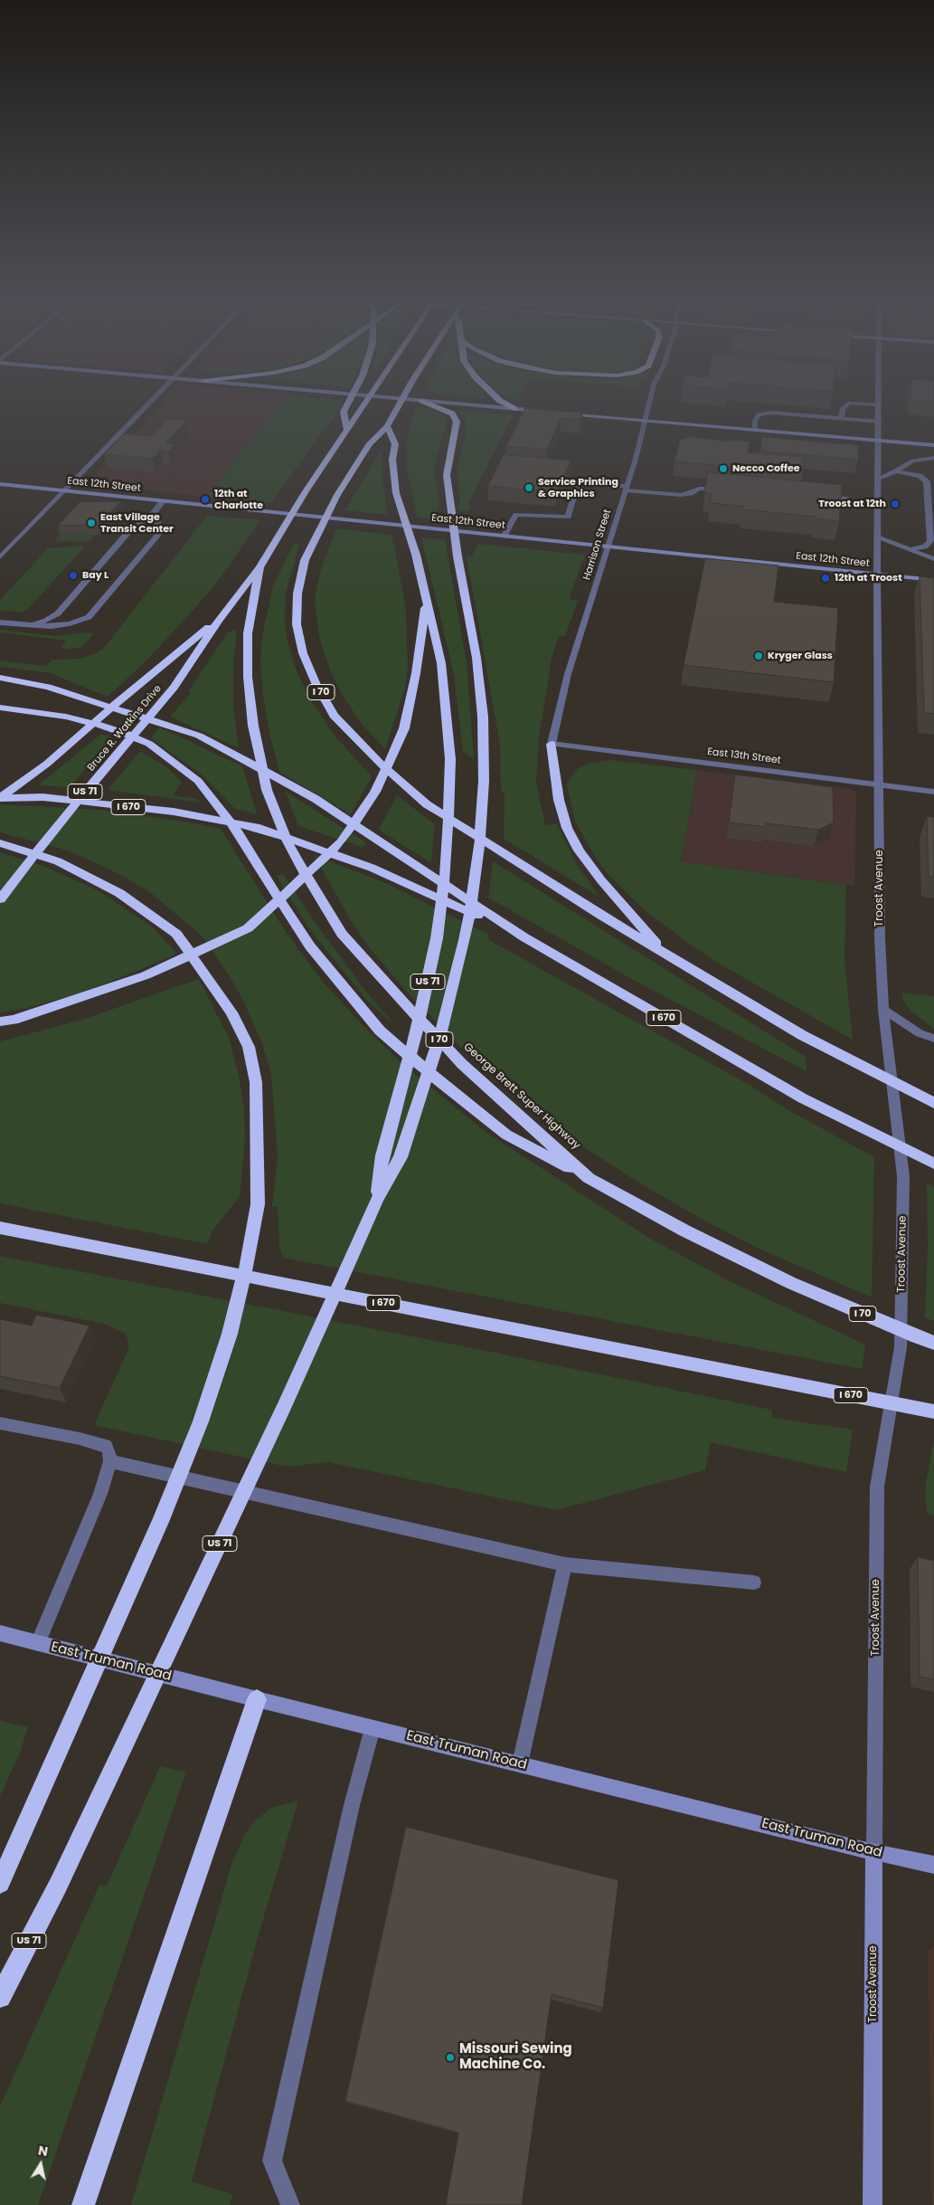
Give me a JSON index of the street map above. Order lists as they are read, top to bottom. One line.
{"streets":{"highway":["I 70","Bruce R. Watkins Drive","US 71","I 670","George Brett Super Highway"],"main road":["East 12th Street","Troost Avenue","East Truman Road"],"street":["Harrison Street","East 13th Street"]},"crossings":[["East 12th Street","Harrison Street"],["East 12th Street","Troost Avenue"],["Harrison Street","East 13th Street"],["I 70","US 71"],["Bruce R. Watkins Drive","George Brett Super Highway"],["East 13th Street","Troost Avenue"],["Troost Avenue","East Truman Road"]],"places":["Necco Coffee","Service Printing & Graphics","12th at Charlotte","Troost at 12th","East Village Transit Center","Bay L","12th at Troost","Kryger Glass","Missouri Sewing Machine Co."],"north":"top"}
